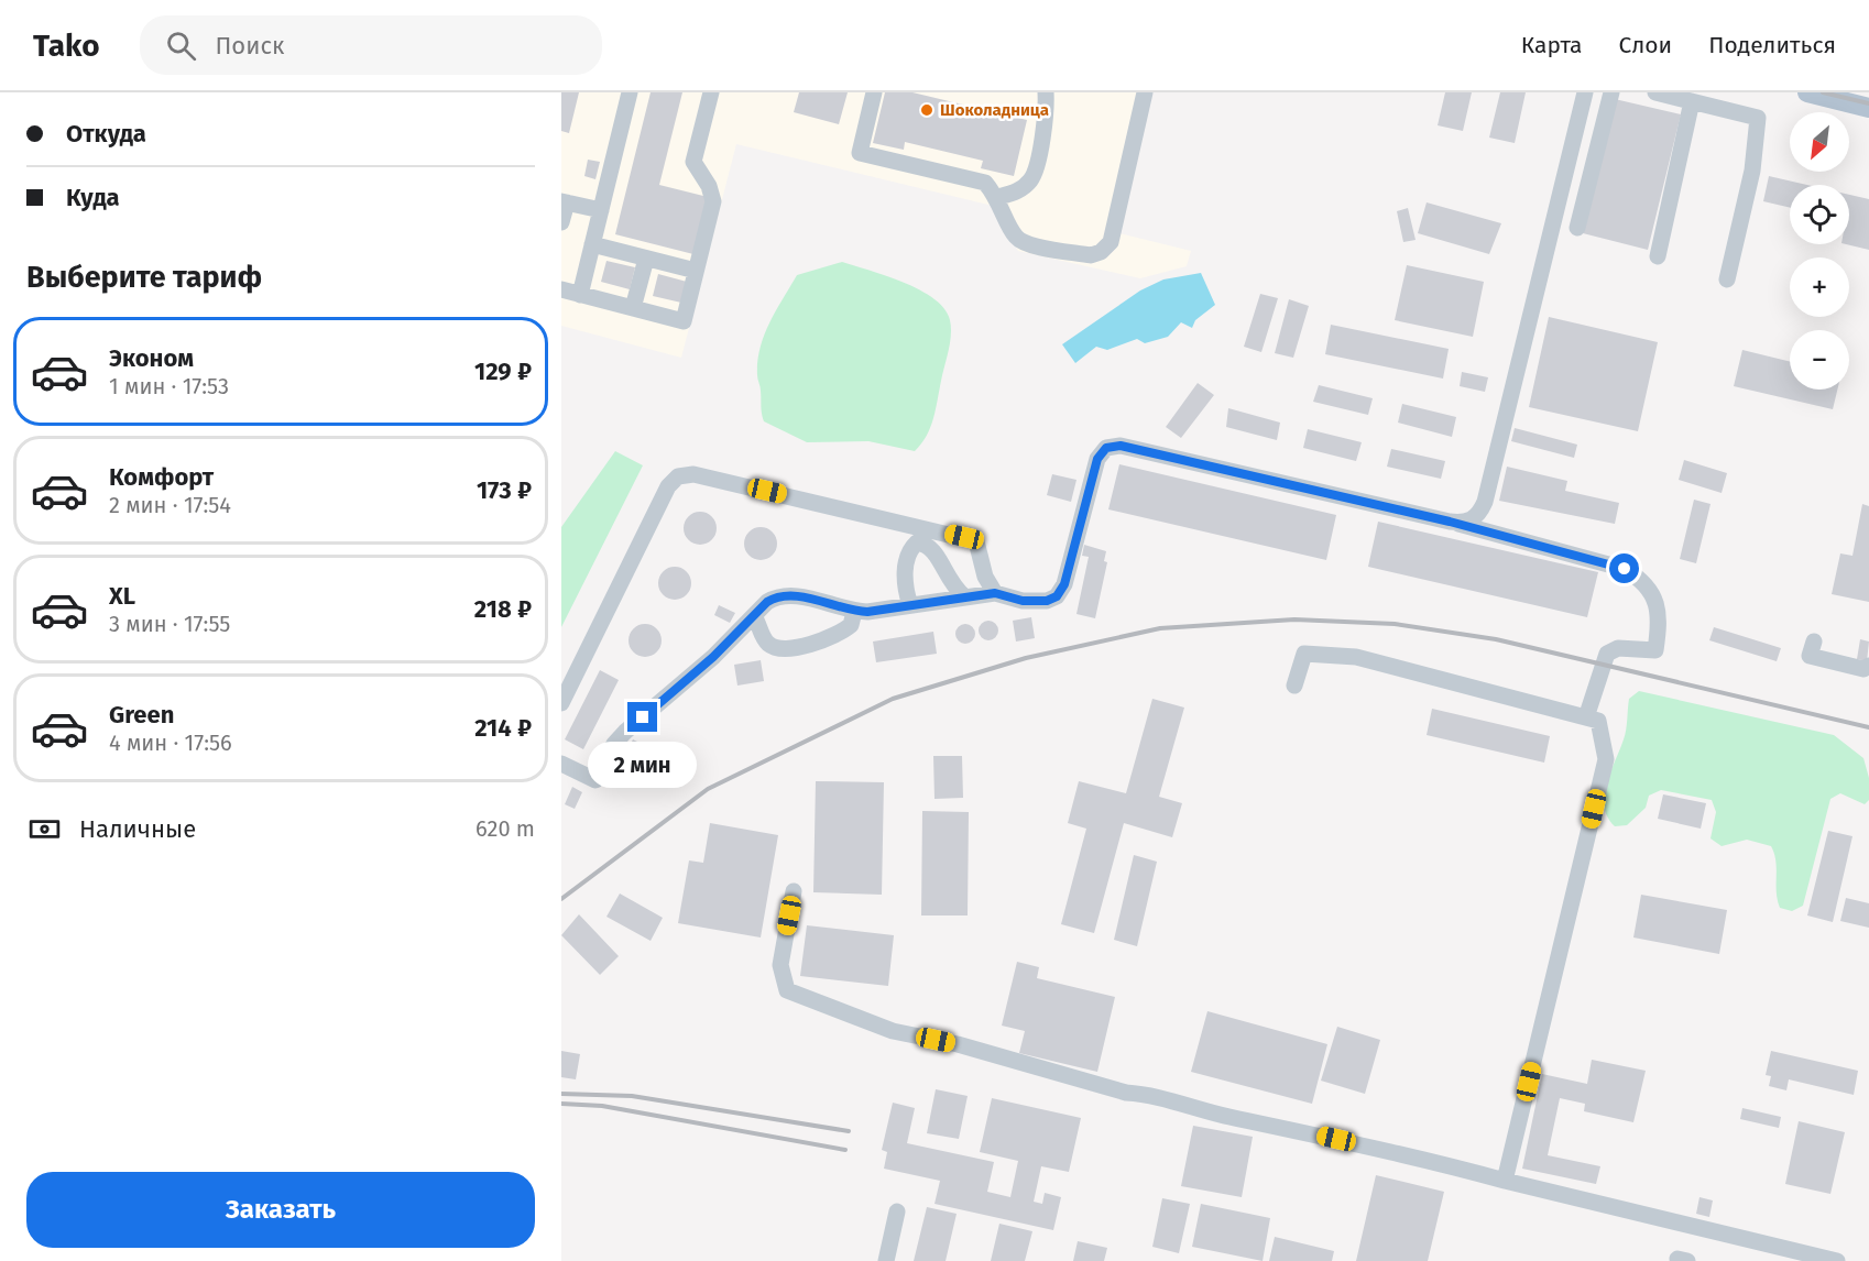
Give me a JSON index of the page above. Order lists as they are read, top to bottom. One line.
{"places":["Шоколадница"],"north":"bottom left","page":{"header":"Tako","search":"Поиск","nav":["Карта","Слои","Поделиться"],"banner":["Откуда","Куда"],"map_buttons":["+","−"],"heading":"Выберите тариф","list":[{"name":"Эконом","note":"1 мин · 17:53","value":"129 ₽"},{"name":"Комфорт","note":"2 мин · 17:54","value":"173 ₽"},{"name":"XL","note":"3 мин · 17:55","value":"218 ₽"},{"name":"Green","note":"4 мин · 17:56","value":"214 ₽"}],"bubble":"2 мин","pay":["Наличные","620 m"],"buttons":"Заказать"}}
